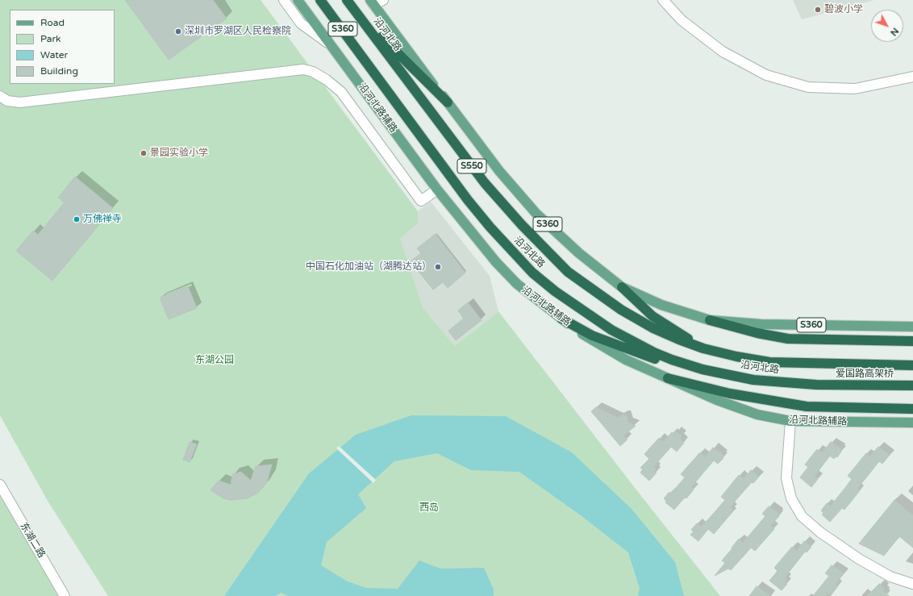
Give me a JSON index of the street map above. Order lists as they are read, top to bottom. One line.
{"streets":{"highway":["S360","沿河北路","S550","爱国路高架桥"],"main road":["沿河北路辅路"],"street":["东湖二路"]},"crossings":[["沿河北路","爱国路高架桥"]],"parks":["东湖公园","西岛"],"places":["碧波小学","深圳市罗湖区人民检察院","景园实验小学","万佛禅寺","中国石化加油站（湖腾达站）"],"legend":["Road","Park","Water","Building"],"north":"bottom right"}
